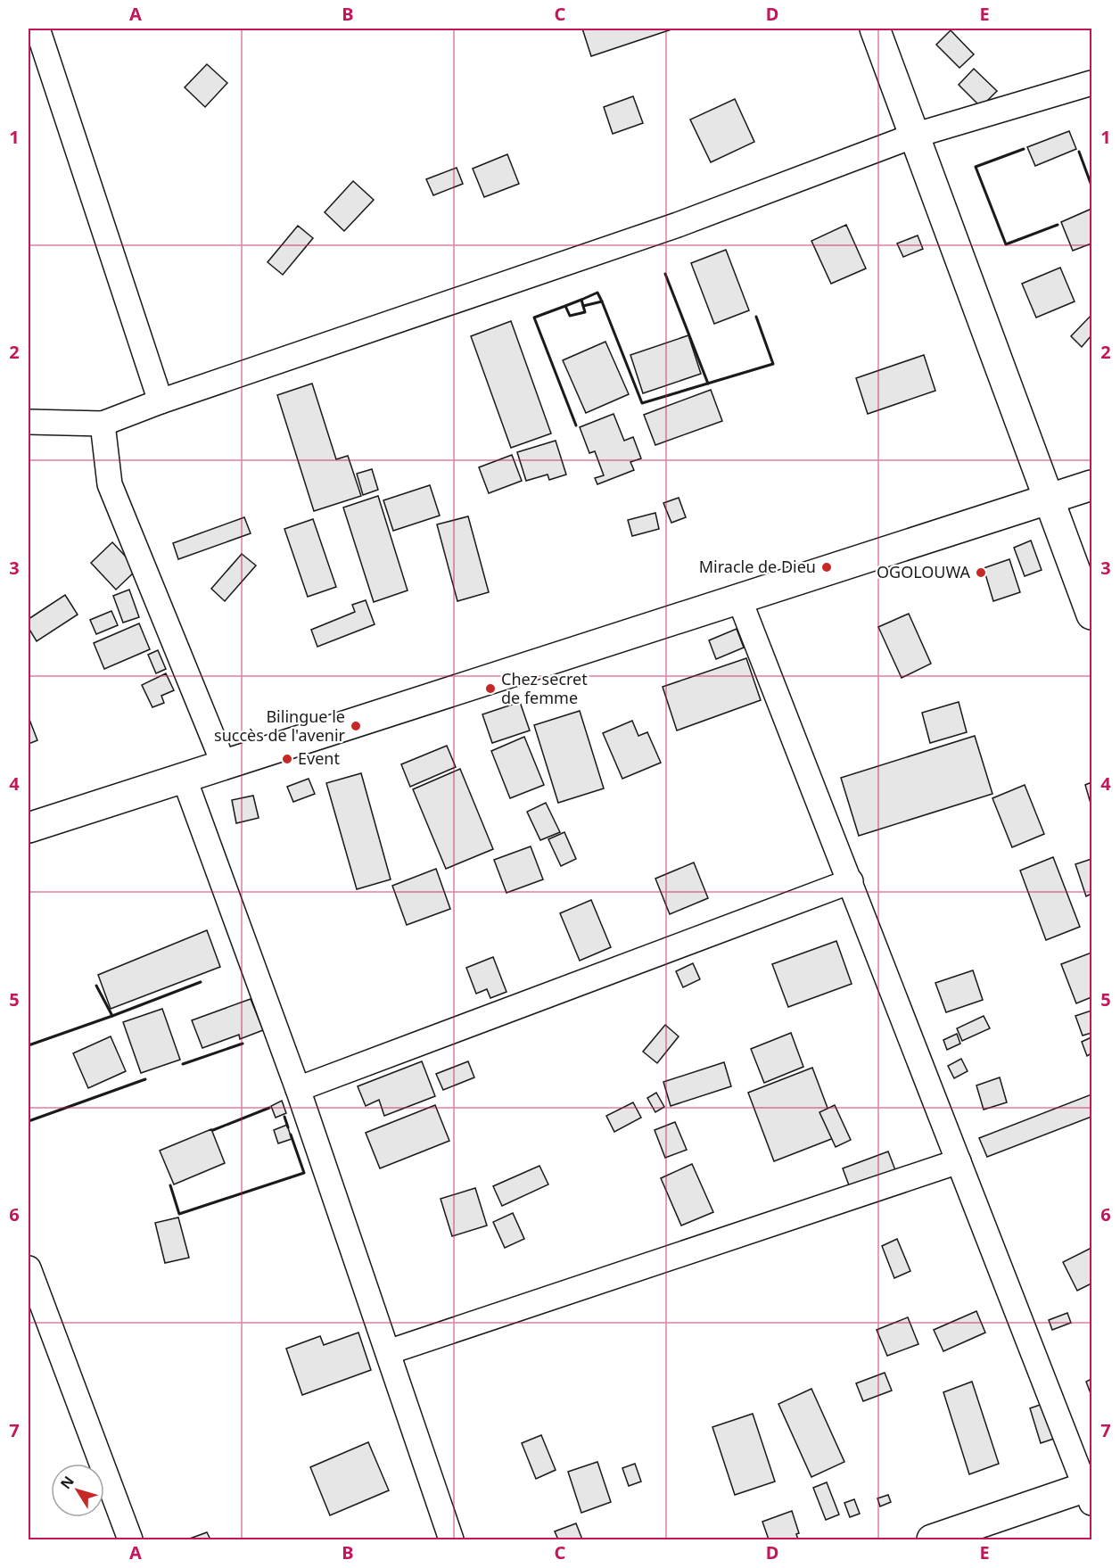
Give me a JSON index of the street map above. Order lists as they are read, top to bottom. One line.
{"places":["Miracle de Dieu","OGOLOUWA","Chez secret de femme","Bilingue le succès de l'avenir","Event"],"north":"top left","grid":{"columns":["A","B","C","D","E"],"rows":["1","2","3","4","5","6","7"]}}
